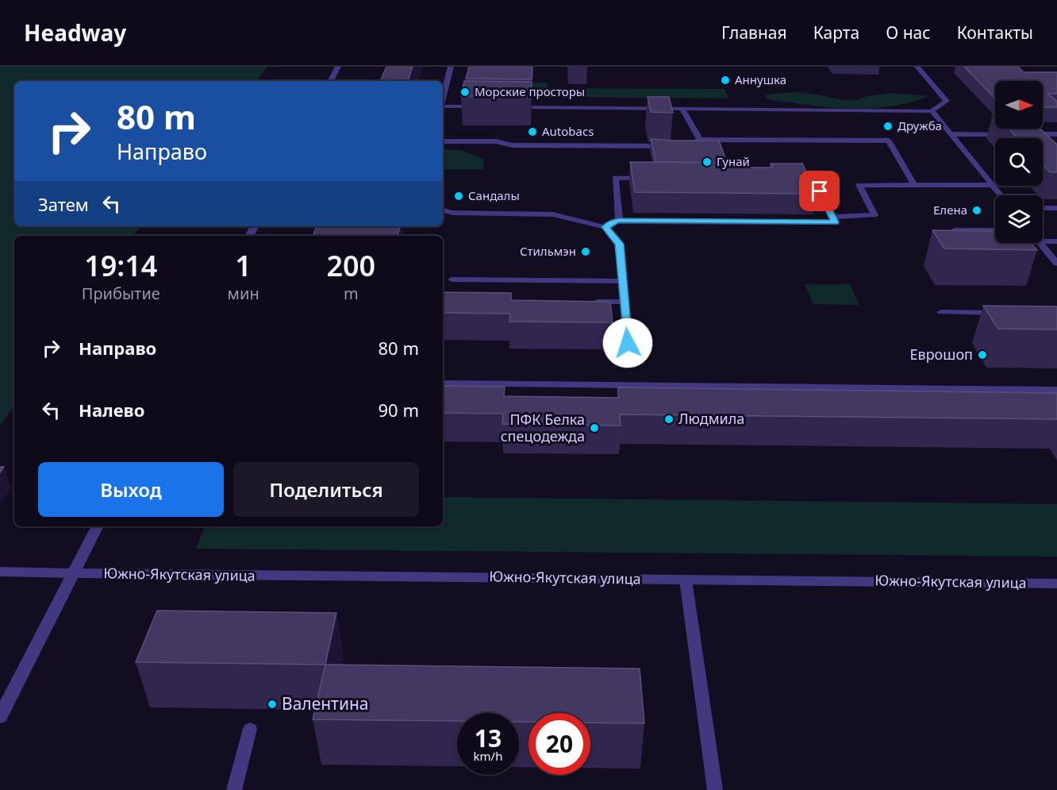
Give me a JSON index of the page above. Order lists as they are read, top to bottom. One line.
{"streets":{"street":["Южно-Якутская улица"]},"places":["Аннушка","Морские просторы","Дружба","Autobacs","Гунай","Сандалы","Елена","Стильмэн","Еврошоп","Людмила","ПФК Белка спецодежда","Валентина"],"north":"right","page":{"header":"Headway","nav":["Главная","Карта","О нас","Контакты"],"turn":["80 m","Направо"],"then":"Затем","eta":["19:14","Прибытие","1","мин","200","m"],"list":[{"name":"Направо","value":"80 m"},{"name":"Налево","value":"90 m"}],"buttons":["Выход","Поделиться"],"speed":"13 km/h","limit":"20"}}
